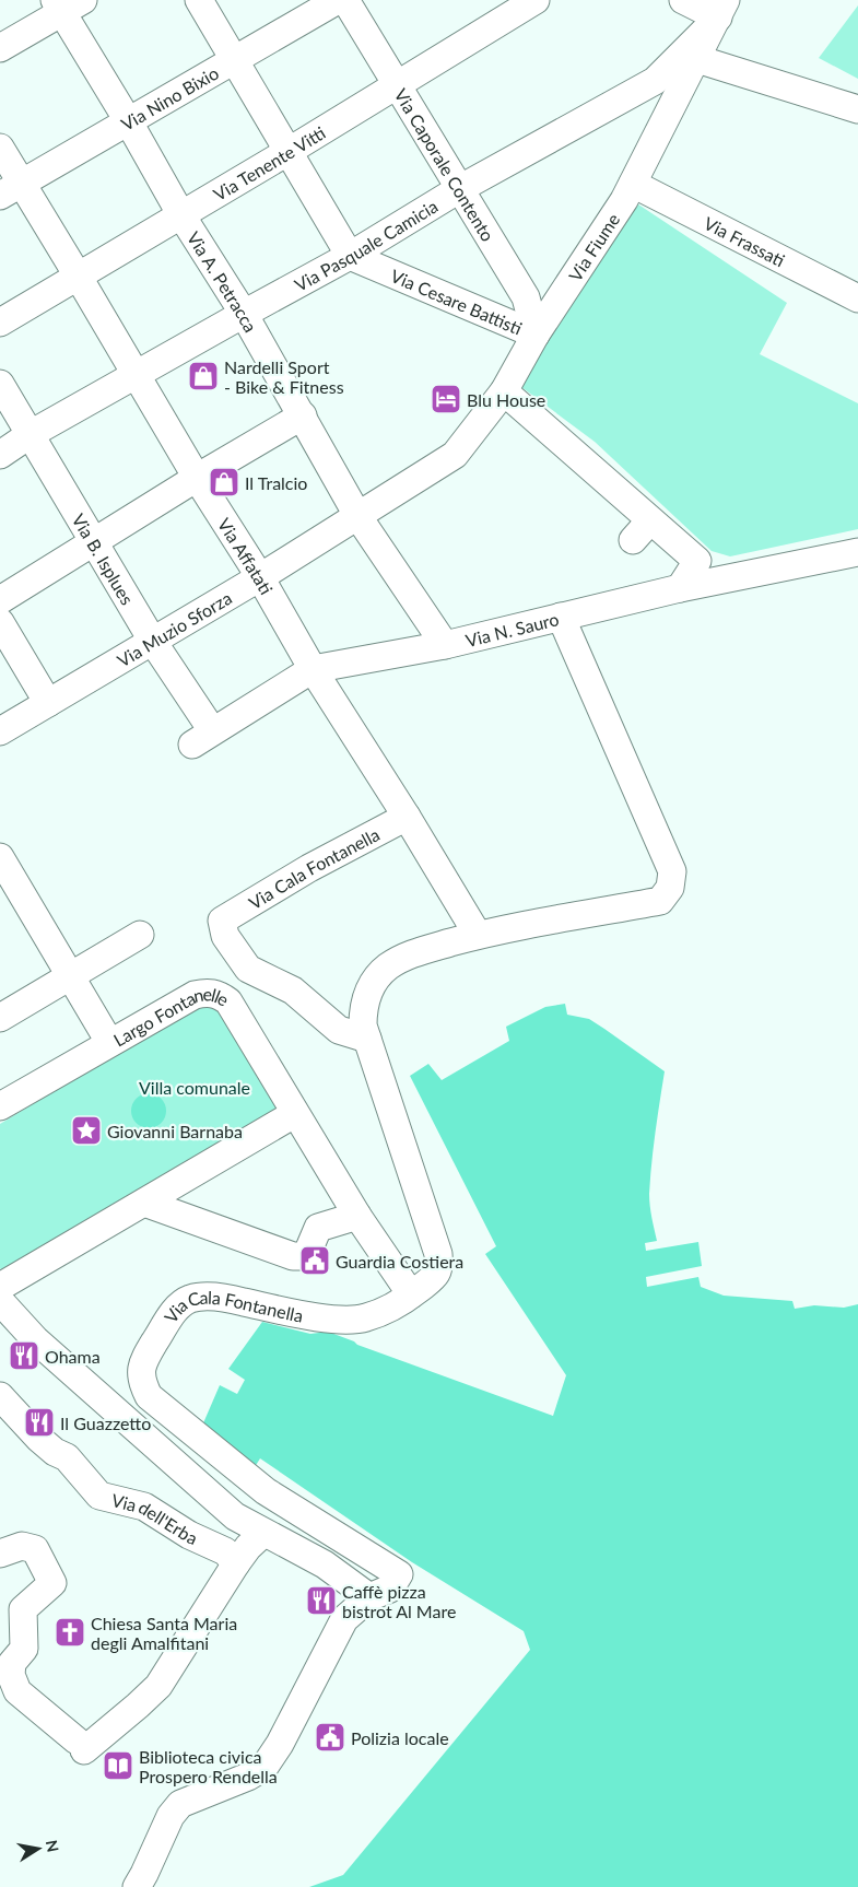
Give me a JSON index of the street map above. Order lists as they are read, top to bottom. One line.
{"streets":{"street":["Via Nino Bixio","Via Tenente Vitti","Via Caporale Contento","Via Frassati","Via Pasquale Camicia","Via Fiume","Via A. Petracca","Via Cesare Battisti","Via Affatati","Via B. Isplues","Via Muzio Sforza","Via N. Sauro","Via Cala Fontanella","Largo Fontanelle","Via dell'Erba"]},"crossings":[["Via Nino Bixio","Via A. Petracca"],["Via Nino Bixio","Via Affatati"],["Via Tenente Vitti","Via Caporale Contento"],["Via Tenente Vitti","Via A. Petracca"],["Via Tenente Vitti","Via Affatati"],["Via Caporale Contento","Via Pasquale Camicia"],["Via Caporale Contento","Via Fiume"],["Via Caporale Contento","Via Cesare Battisti"],["Via Frassati","Via Fiume"],["Via Pasquale Camicia","Via Fiume"],["Via Pasquale Camicia","Via A. Petracca"],["Via Pasquale Camicia","Via Cesare Battisti"],["Via Pasquale Camicia","Via Affatati"],["Via Pasquale Camicia","Via B. Isplues"],["Via Fiume","Via Cesare Battisti"],["Via Fiume","Via Muzio Sforza"],["Via A. Petracca","Via Muzio Sforza"],["Via A. Petracca","Via N. Sauro"],["Via Affatati","Via B. Isplues"],["Via Affatati","Via Muzio Sforza"],["Via Affatati","Via N. Sauro"],["Via Affatati","Via Cala Fontanella"],["Via B. Isplues","Via Muzio Sforza"],["Via B. Isplues","Via N. Sauro"],["Via N. Sauro","Via Cala Fontanella"],["Via Cala Fontanella","Largo Fontanelle"]],"parks":["Villa comunale"],"places":{"shop":["Nardelli Sport - Bike & Fitness","Il Tralcio"],"hotel":["Blu House"],"place":["Giovanni Barnaba"],"public building":["Guardia Costiera","Polizia locale"],"restaurant":["Ohama","Il Guazzetto","Caffè pizza bistrot Al Mare"],"church":["Chiesa Santa Maria degli Amalfitani"],"library":["Biblioteca civica Prospero Rendella"]},"north":"right"}
